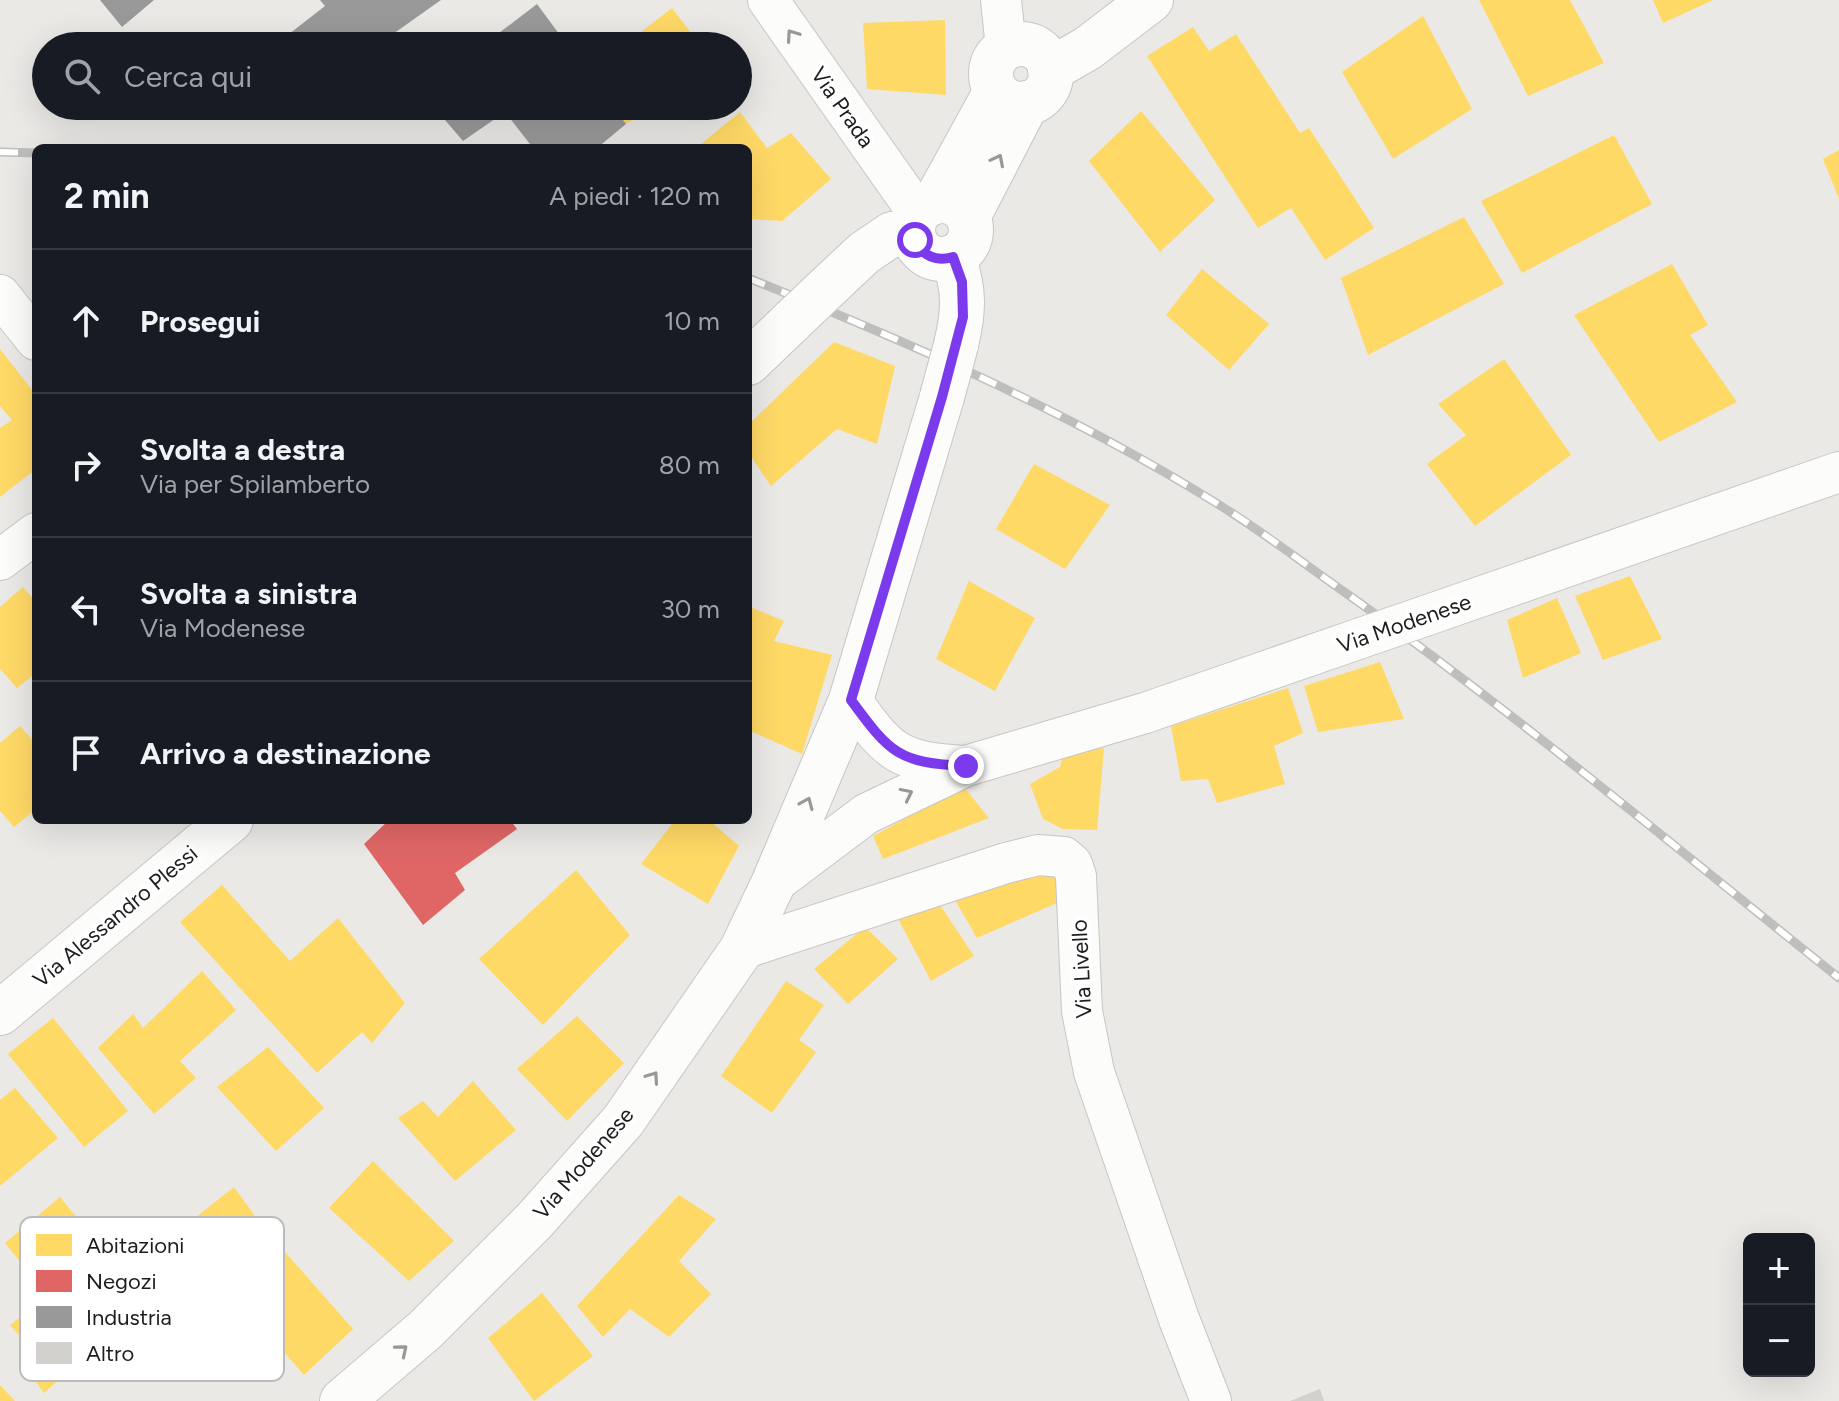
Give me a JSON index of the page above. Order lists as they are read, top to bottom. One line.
{"streets":{"main road":["Via Modenese","Via Alessandro Plessi"],"street":["Via Prada","Via Livello"]},"crossings":[["Via Modenese","Via Livello"]],"one_way":["Via Prada","Via Modenese"],"legend":["Abitazioni","Negozi","Industria","Altro"],"page":{"search":"Cerca qui","heading":["2 min","A piedi · 120 m"],"list":[["Prosegui","10 m"],["Svolta a destra","Via per Spilamberto","80 m"],["Svolta a sinistra","Via Modenese","30 m"],"Arrivo a destinazione"],"map_buttons":["+","−"]}}
